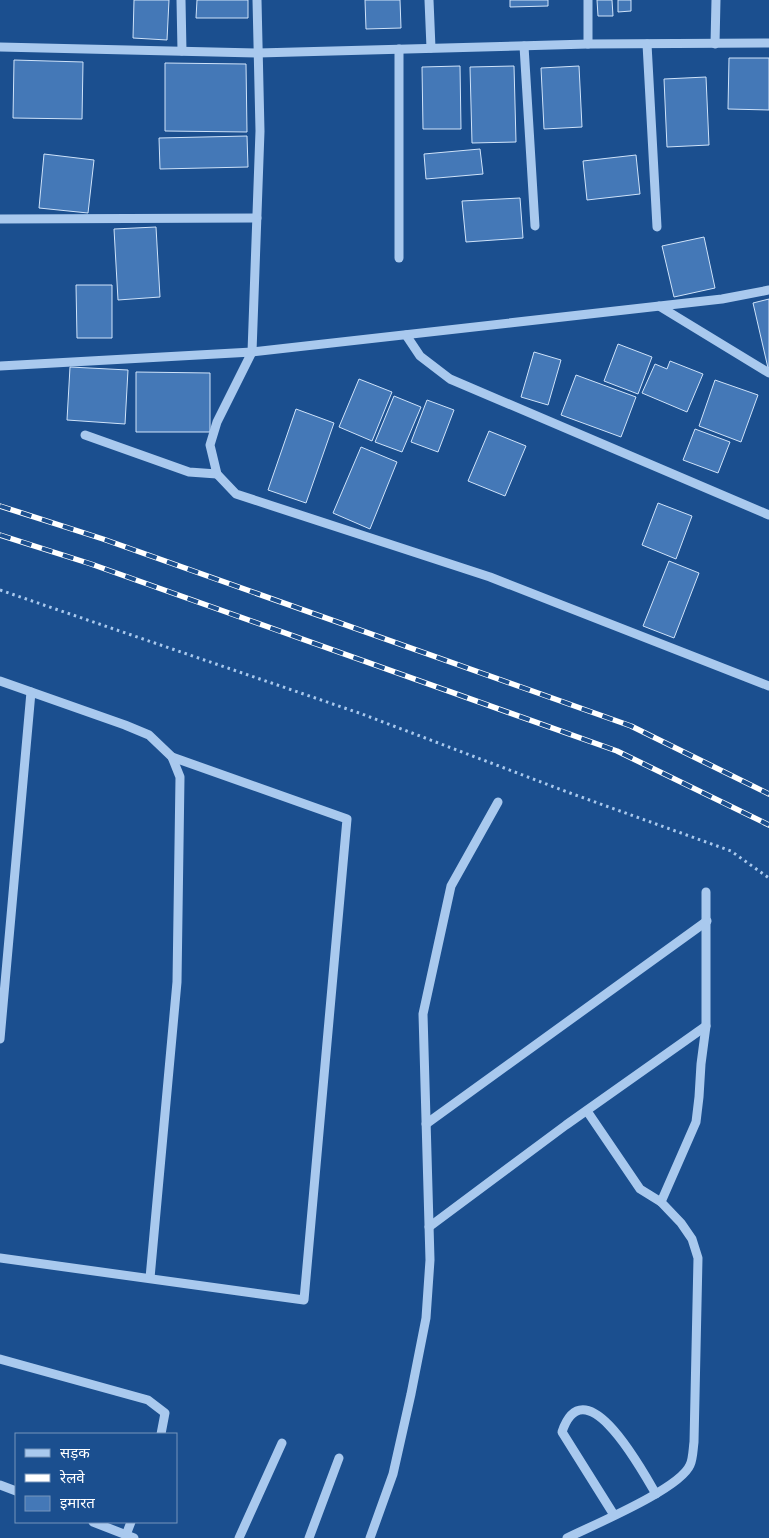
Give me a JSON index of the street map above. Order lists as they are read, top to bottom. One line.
{"legend":["सड़क","रेलवे","इमारत"]}
